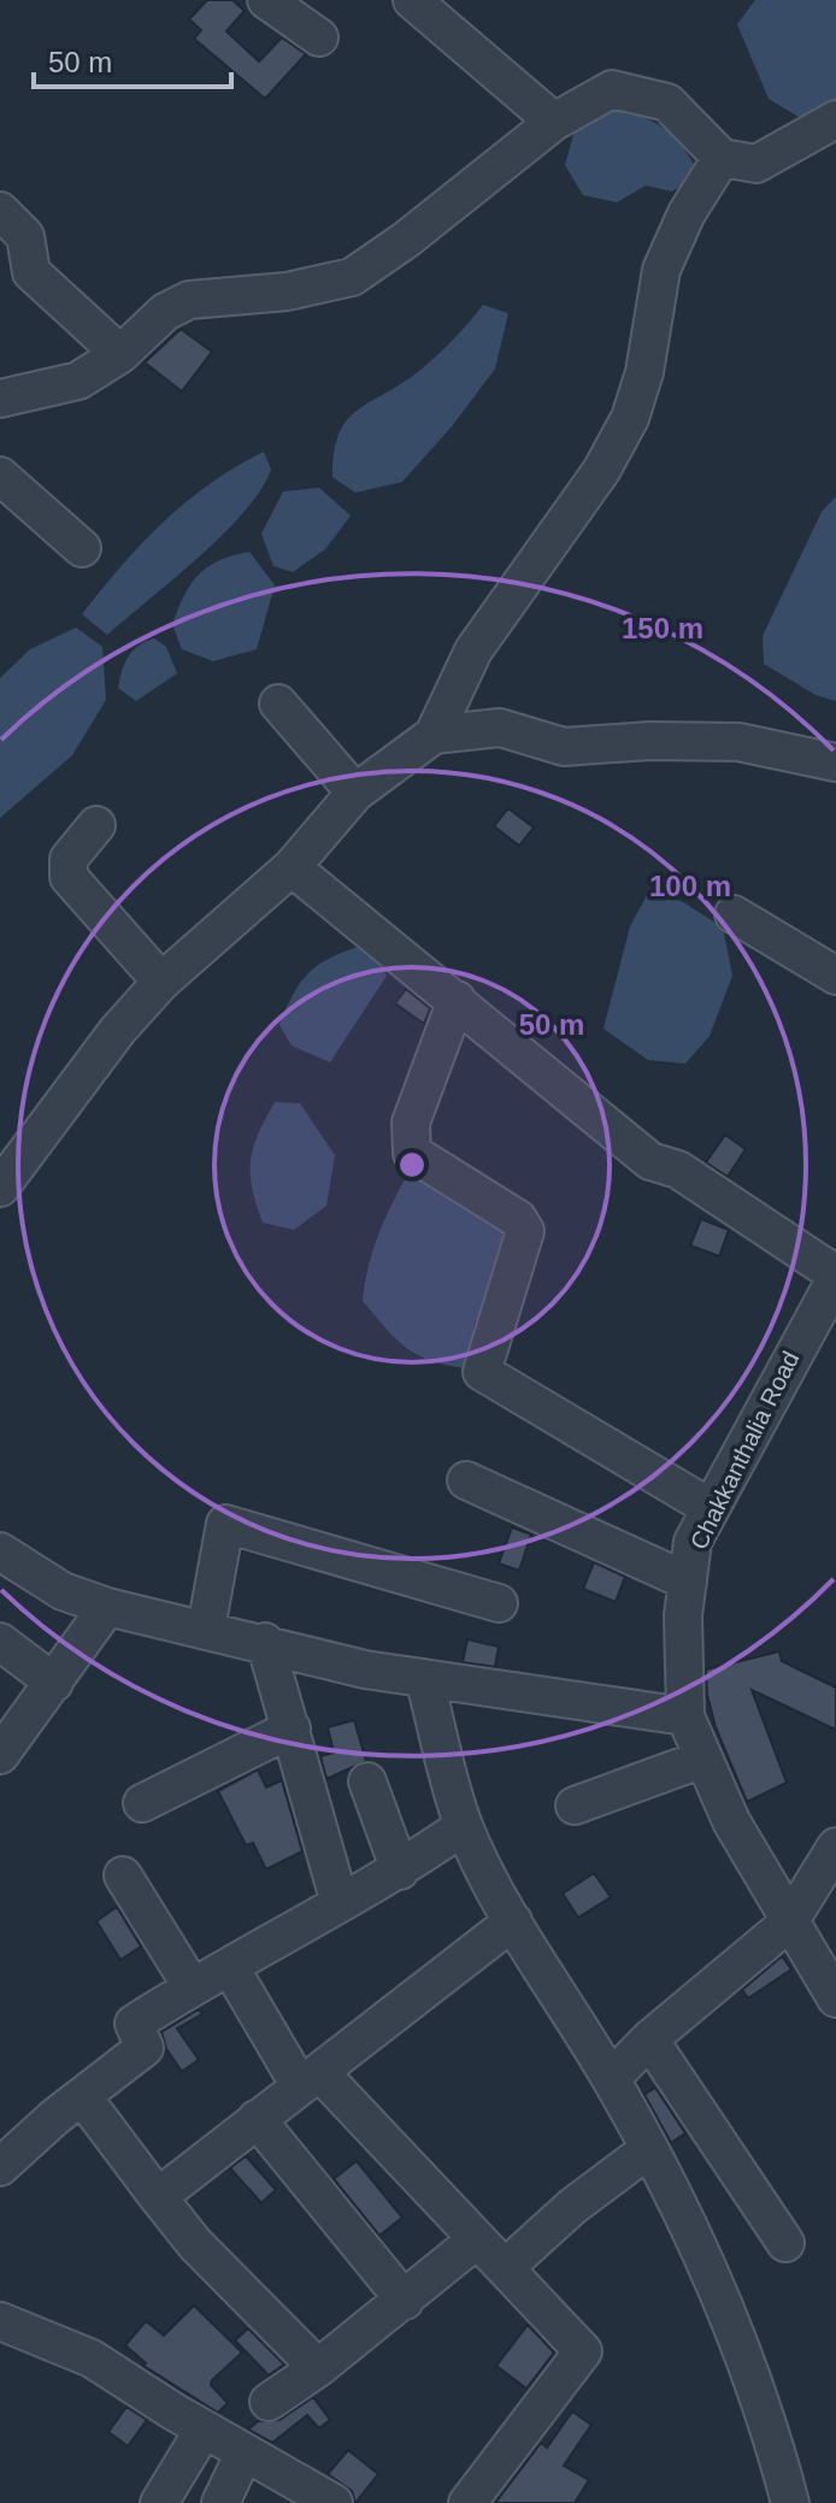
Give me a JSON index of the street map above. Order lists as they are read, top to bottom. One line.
{"streets":{"street":["Chakkanthalia Road"]},"scale_bar":"50 m","rings":["150 m","100 m","50 m"]}
